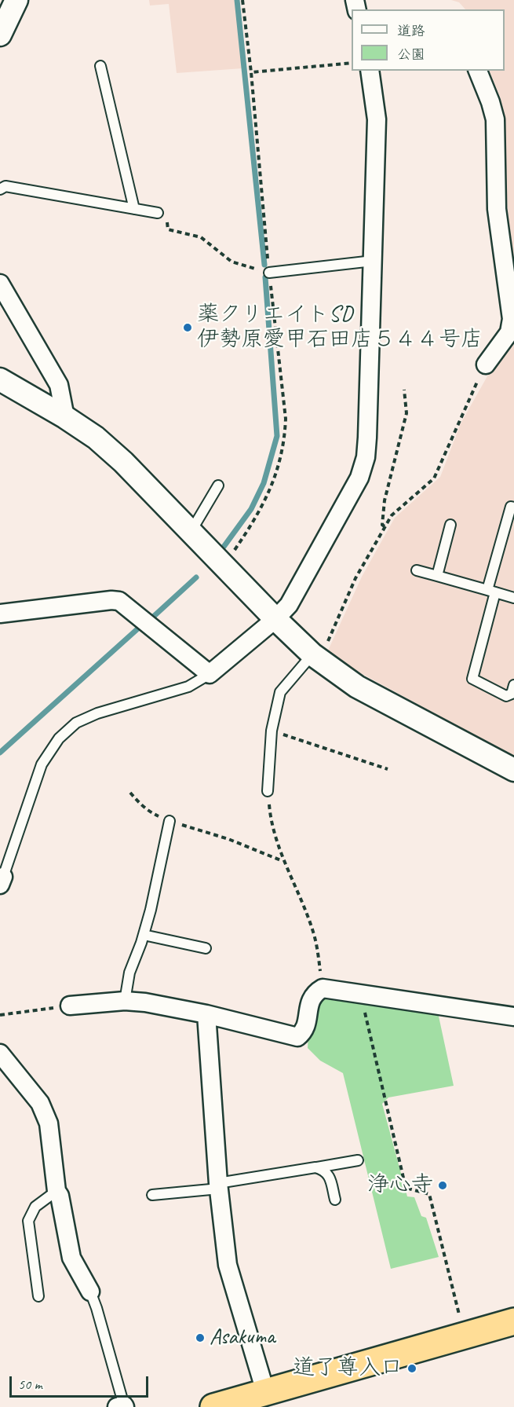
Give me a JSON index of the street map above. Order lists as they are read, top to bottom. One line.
{"places":["薬クリエイトSD 伊勢原愛甲石田店５４４号店","浄心寺","Asakuma","道了尊入口"],"legend":["道路","公園"],"scale_bar":"50 m"}
